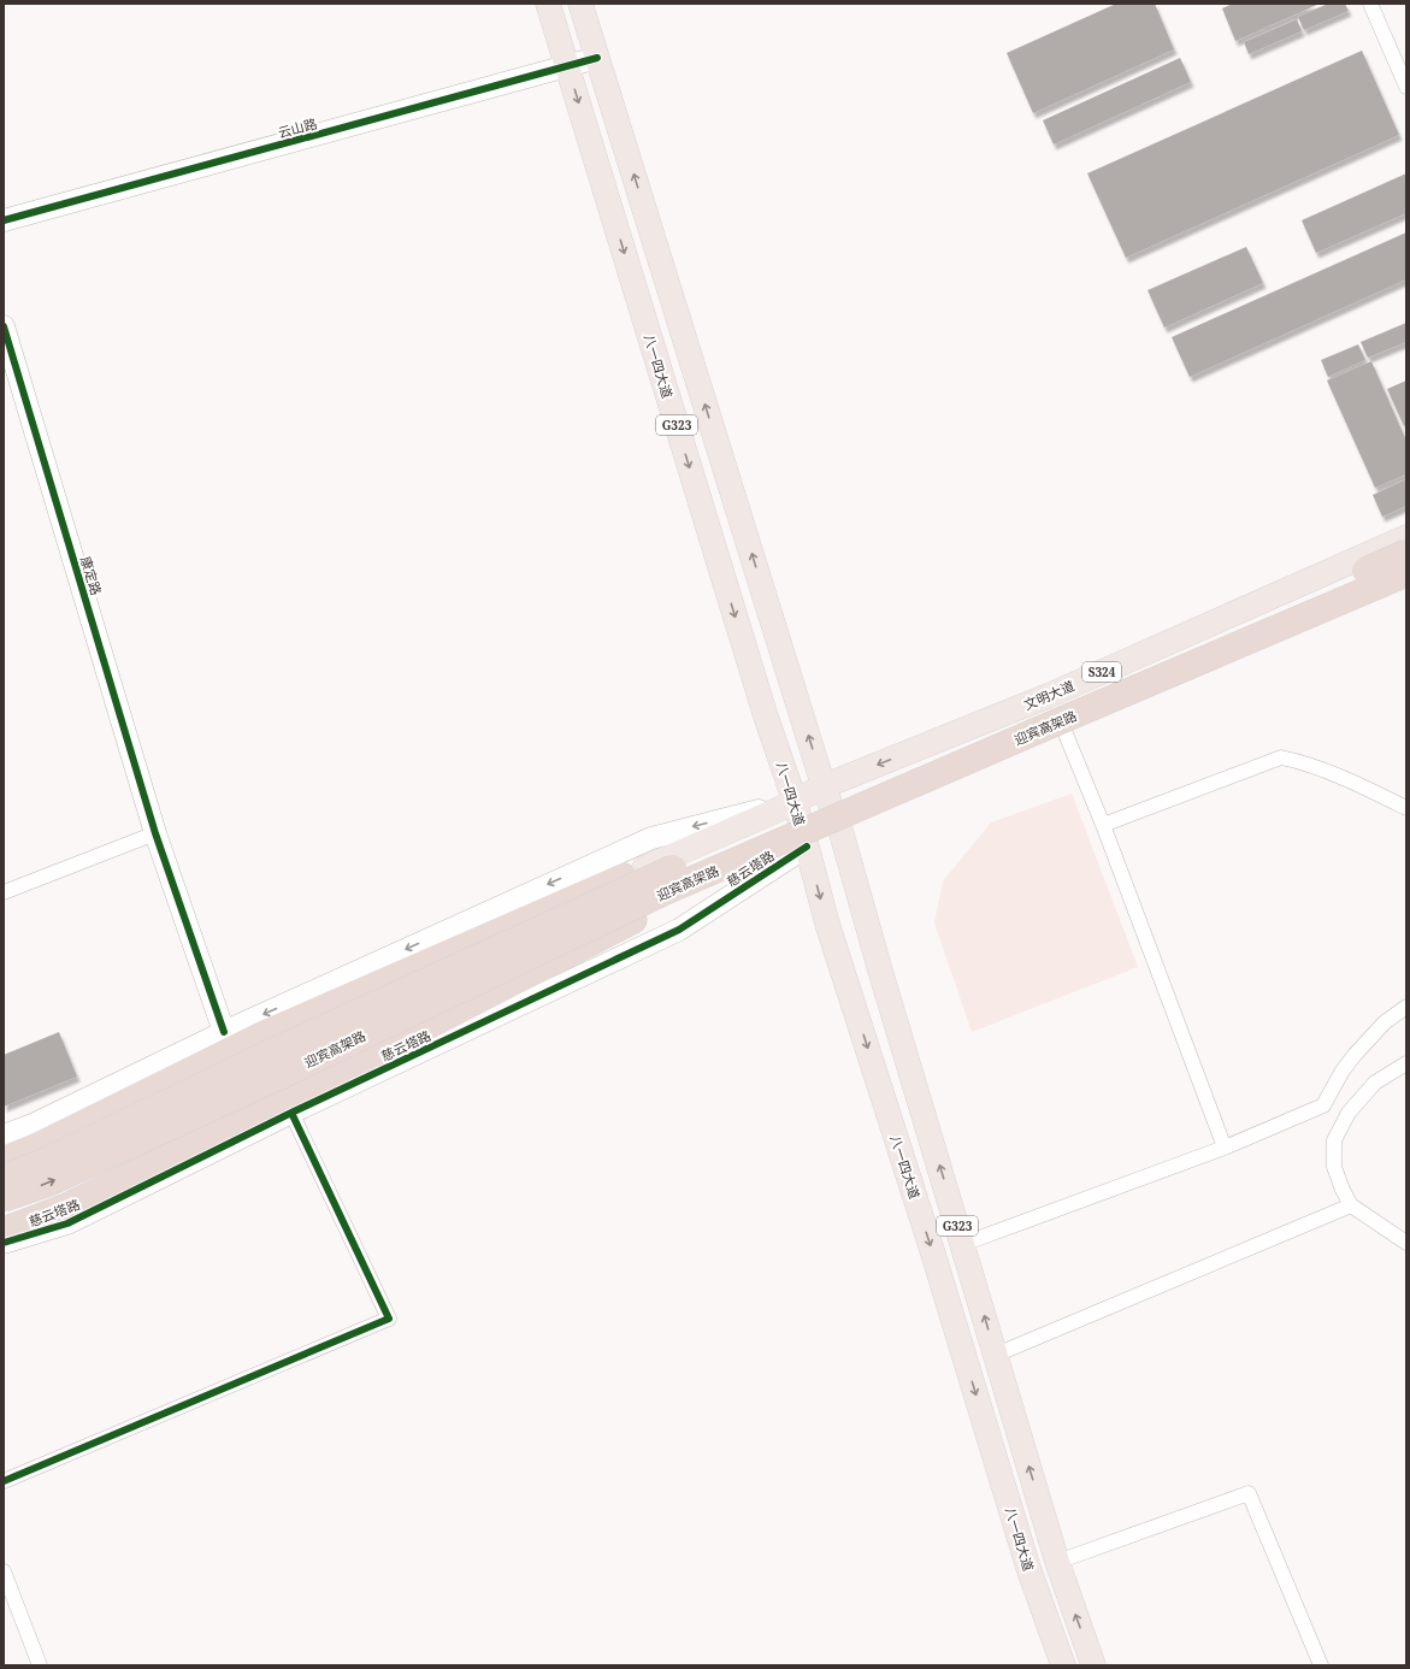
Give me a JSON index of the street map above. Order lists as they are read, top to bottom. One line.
{"streets":{"highway":["迎宾高架路"],"main road":["八一四大道","G323","S324","文明大道","慈云塔路"],"street":["云山路","康定路"]},"crossings":[["云山路","八一四大道"],["云山路","G323"],["八一四大道","文明大道"],["八一四大道","慈云塔路"],["G323","文明大道"]]}
